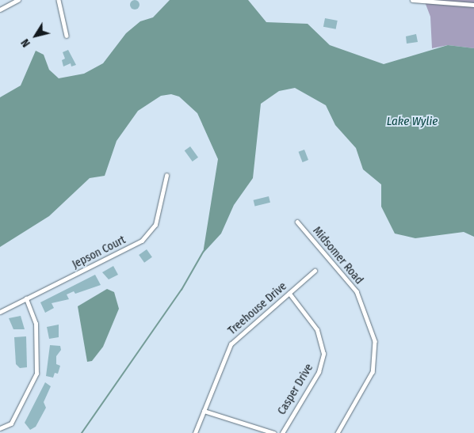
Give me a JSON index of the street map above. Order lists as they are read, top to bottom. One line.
{"streets":{"street":["Jepson Court","Midsomer Road","Treehouse Drive","Casper Drive"]},"crossings":[["Treehouse Drive","Casper Drive"]],"water":["Lake Wylie"],"north":"bottom left"}
